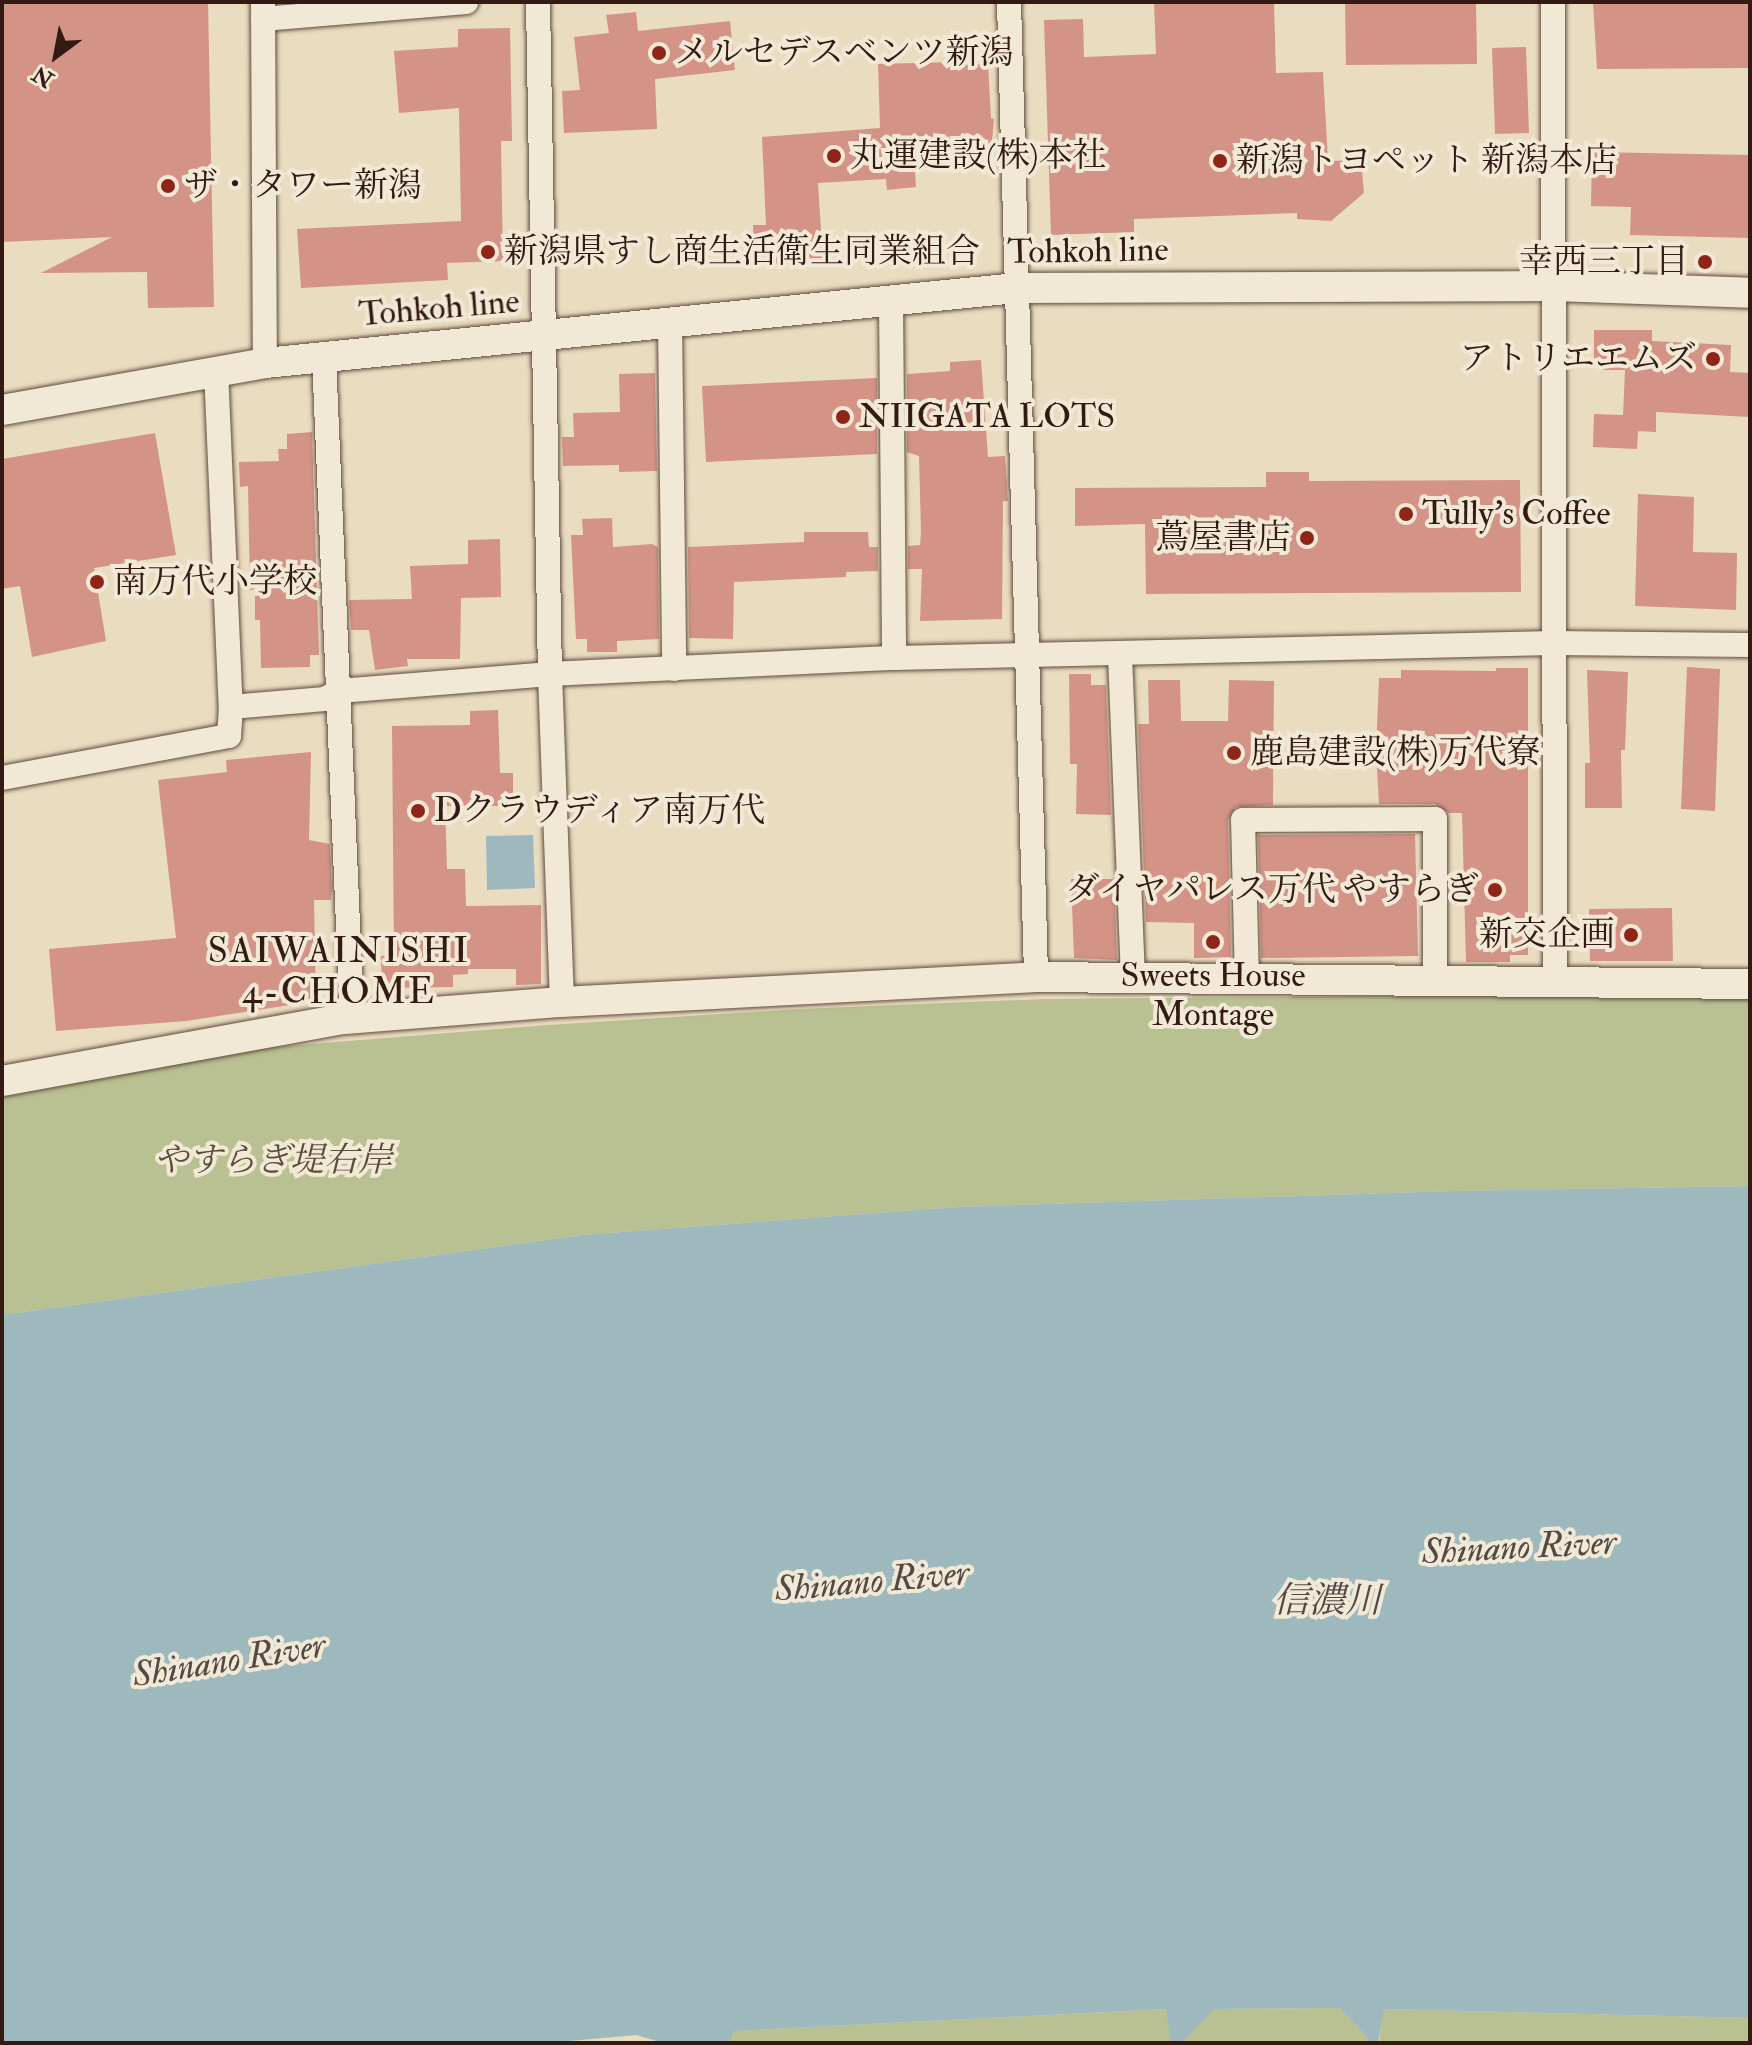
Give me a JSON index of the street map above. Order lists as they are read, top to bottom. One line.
{"streets":{"street":["Tohkoh line"]},"districts":["SAIWAINISHI 4-CHOME"],"water":["Shinano River","信濃川"],"parks":["やすらぎ堤右岸"],"places":["メルセデスベンツ新潟","丸運建設(株)本社","新潟トヨペット 新潟本店","ザ・タワー新潟","新潟県すし商生活衛生同業組合","幸西三丁目","アトリエエムズ","NIIGATA LOTS","Tully's Coffee","蔦屋書店","南万代小学校","鹿島建設(株)万代寮","Dクラウディア南万代","ダイヤパレス万代 やすらぎ","新交企画","Sweets House Montage"],"north":"bottom left"}
